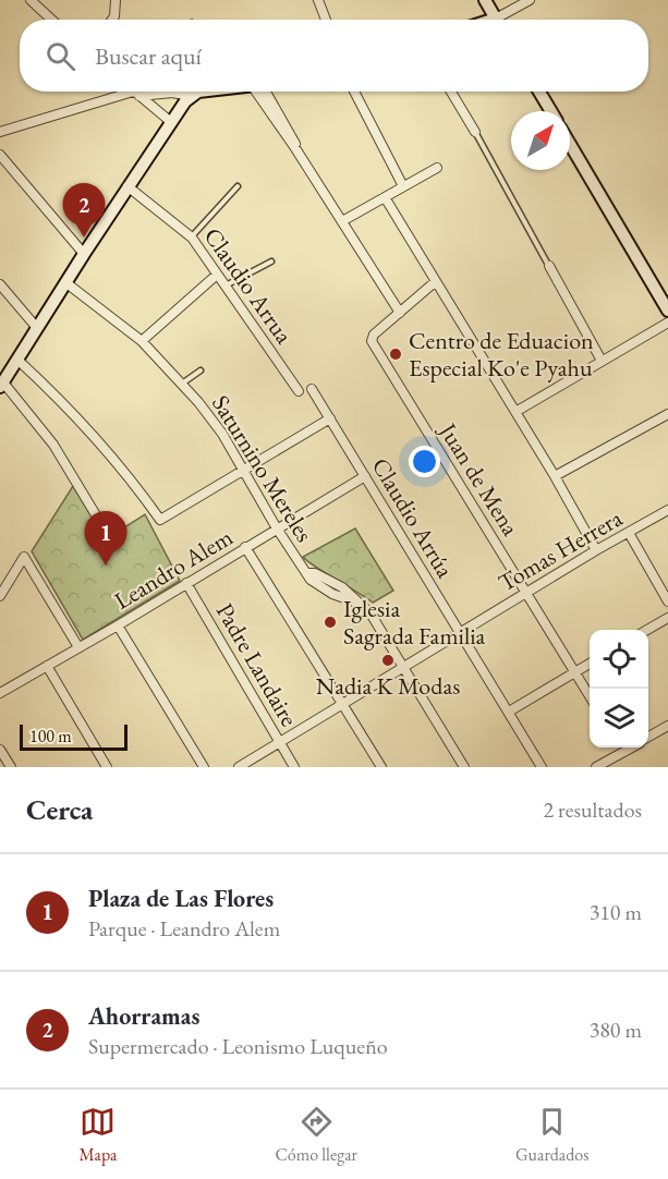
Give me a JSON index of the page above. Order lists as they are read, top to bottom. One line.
{"streets":{"street":["Claudio Arrua","Saturnino Mereles","Juan de Mena","Claudio Arrúa","Tomas Herrera","Leandro Alem","Padre Landaire"]},"crossings":[["Saturnino Mereles","Tomas Herrera"],["Saturnino Mereles","Leandro Alem"],["Juan de Mena","Tomas Herrera"],["Claudio Arrúa","Tomas Herrera"],["Claudio Arrúa","Leandro Alem"],["Tomas Herrera","Padre Landaire"],["Leandro Alem","Padre Landaire"]],"places":["Centro de Eduacion Especial Ko'e Pyahu","Iglesia Sagrada Familia","Nadia K Modas"],"scale_bar":"100 m","north":"top right","page":{"search":"Buscar aquí","pins":["2","1"],"scale":"100 m","heading":["Cerca","2 resultados"],"list":[{"mark":"1","name":"Plaza de Las Flores","note":"Parque · Leandro Alem","value":"310 m"},{"mark":"2","name":"Ahorramas","note":"Supermercado · Leonismo Luqueño","value":"380 m"}],"nav":["Mapa","Cómo llegar","Guardados"]}}
